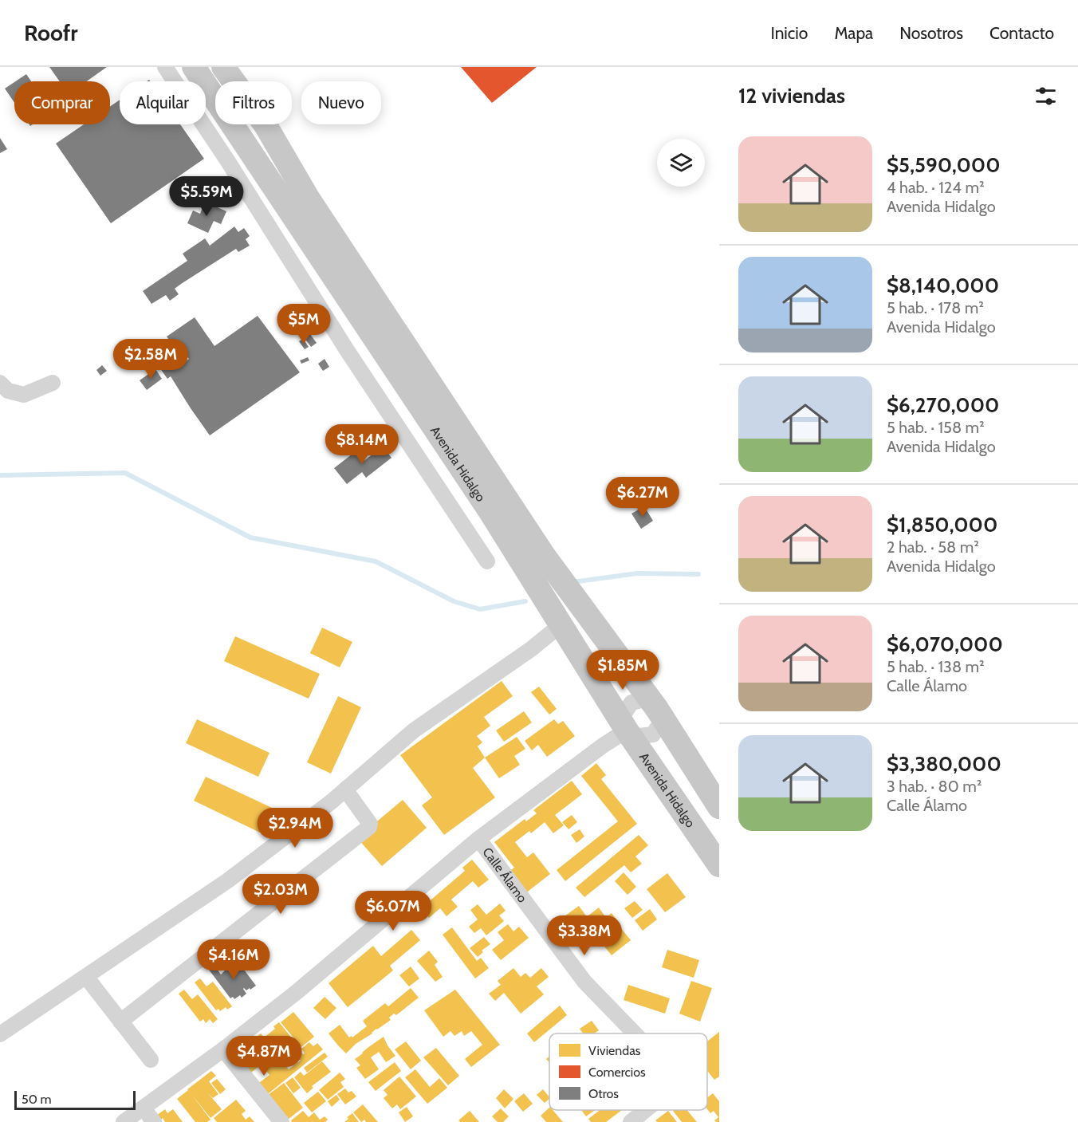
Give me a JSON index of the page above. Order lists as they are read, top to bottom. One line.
{"streets":{"main road":["Avenida Hidalgo"],"street":["Calle Álamo"]},"legend":["Viviendas","Comercios","Otros"],"scale_bar":"50 m","page":{"header":"Roofr","nav":["Inicio","Mapa","Nosotros","Contacto"],"heading":"12 viviendas","chip":["Comprar","Alquilar","Filtros","Nuevo"],"list":[{"name":"$5,590,000","note":"4 hab. · 124 m² · Avenida Hidalgo"},{"name":"$8,140,000","note":"5 hab. · 178 m² · Avenida Hidalgo"},{"name":"$6,270,000","note":"5 hab. · 158 m² · Avenida Hidalgo"},{"name":"$1,850,000","note":"2 hab. · 58 m² · Avenida Hidalgo"},{"name":"$6,070,000","note":"5 hab. · 138 m² · Calle Álamo"},{"name":"$3,380,000","note":"3 hab. · 80 m² · Calle Álamo"}],"price":["$5.59M","$5M","$2.58M","$8.14M","$6.27M","$1.85M","$2.94M","$2.03M","$6.07M","$3.38M","$4.16M","$4.87M"],"scale":"50 m"}}
